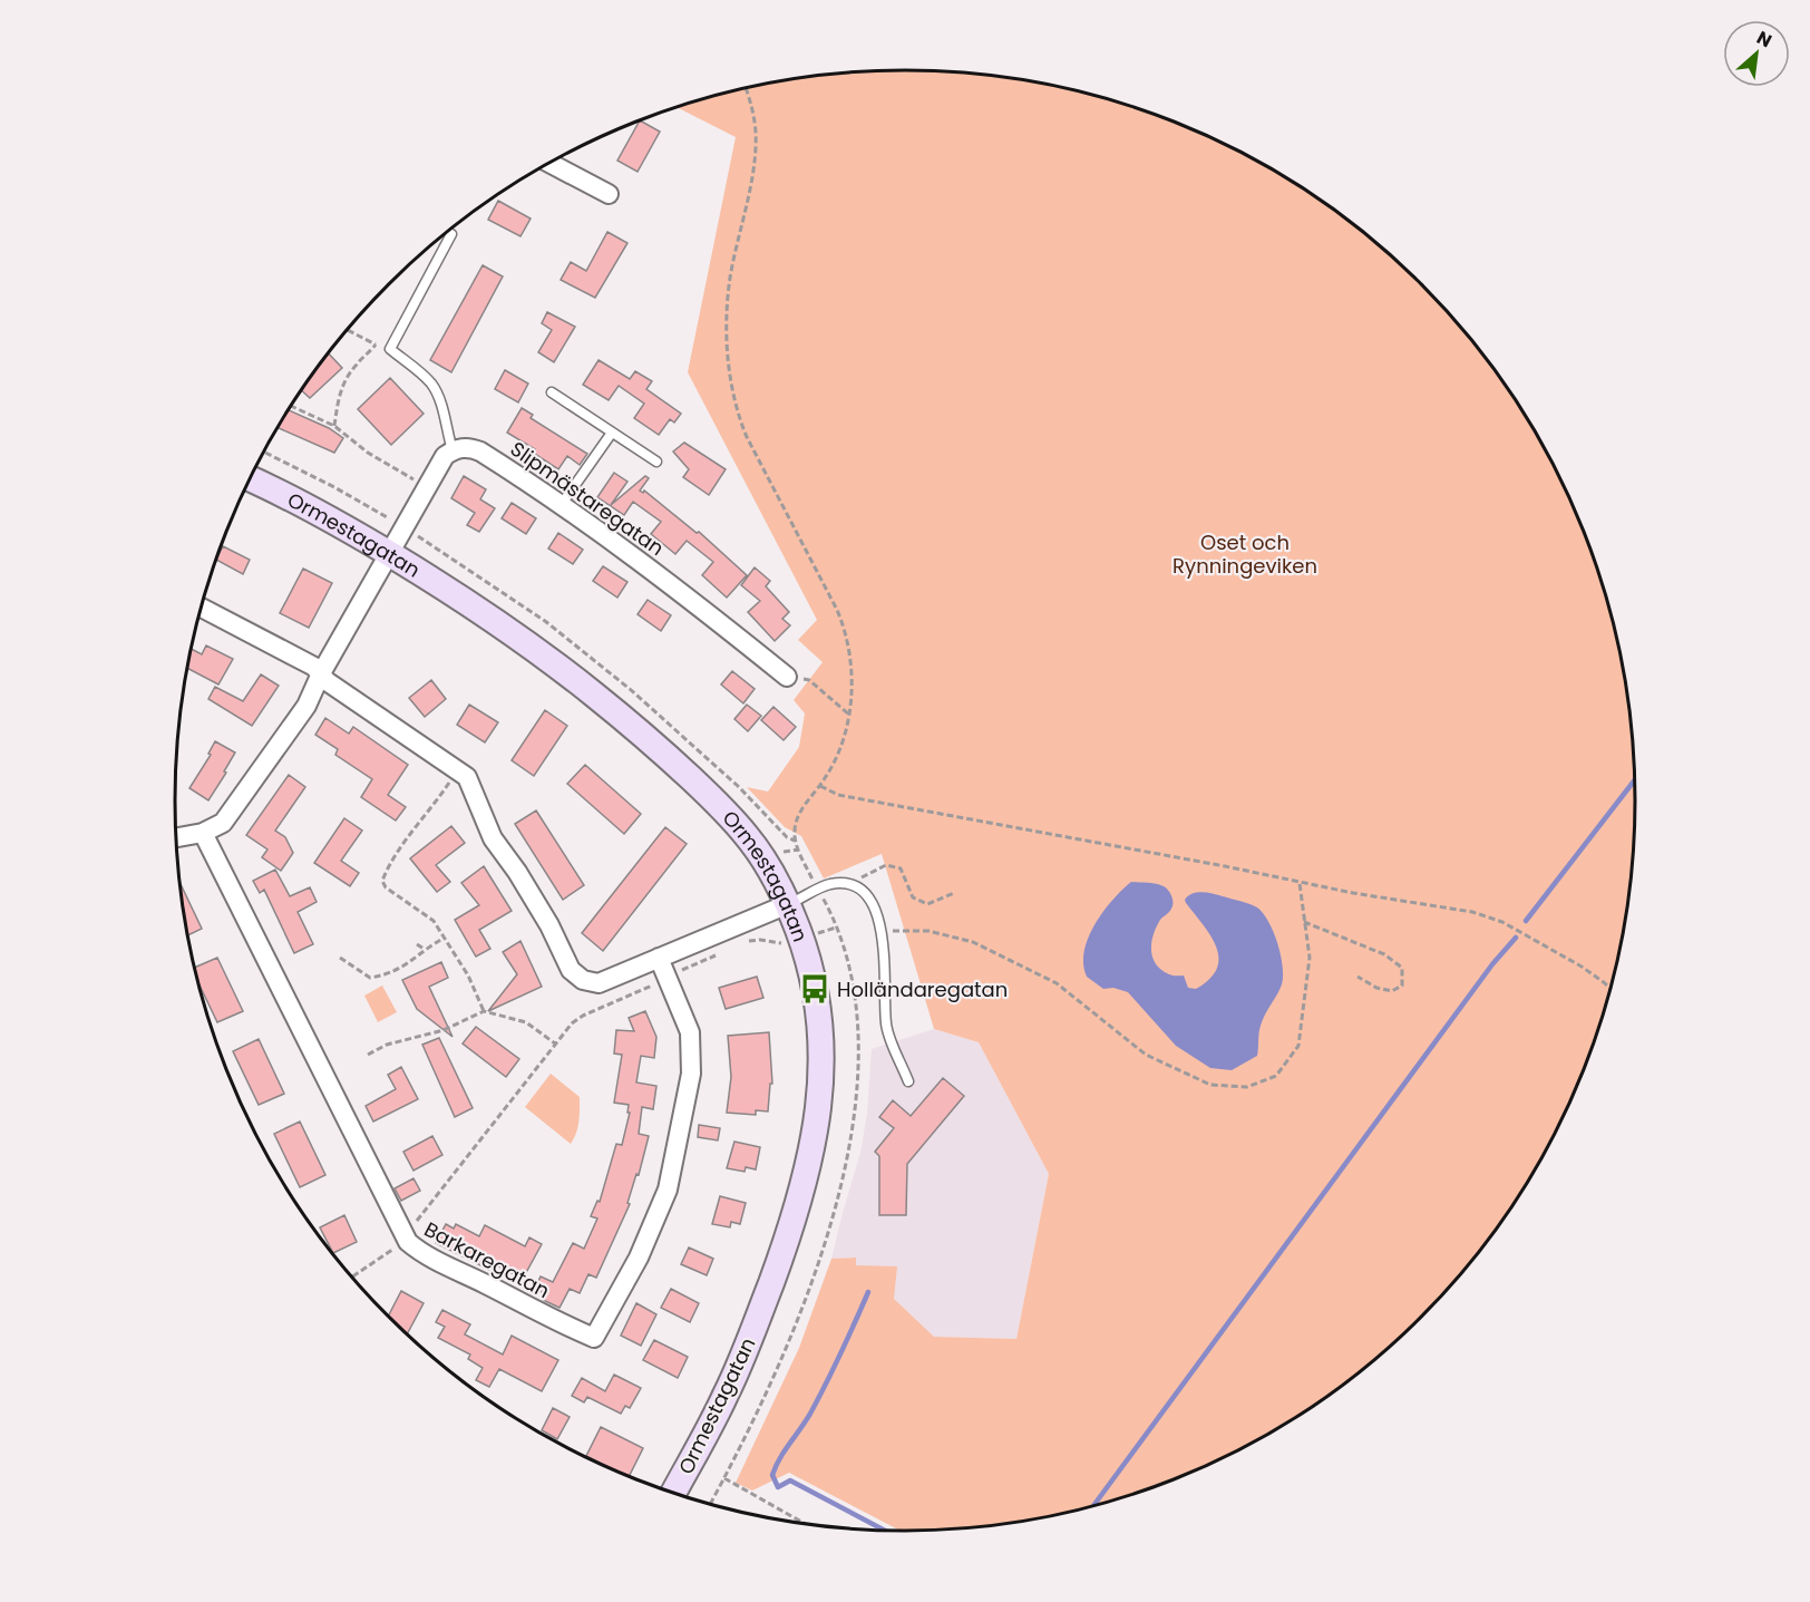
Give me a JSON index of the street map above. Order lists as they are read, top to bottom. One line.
{"streets":{"street":["Slipmästaregatan","Ormestagatan","Barkaregatan"]},"parks":["Oset och Rynningeviken"],"places":{"bus stop":["Holländaregatan"]},"north":"top right"}
